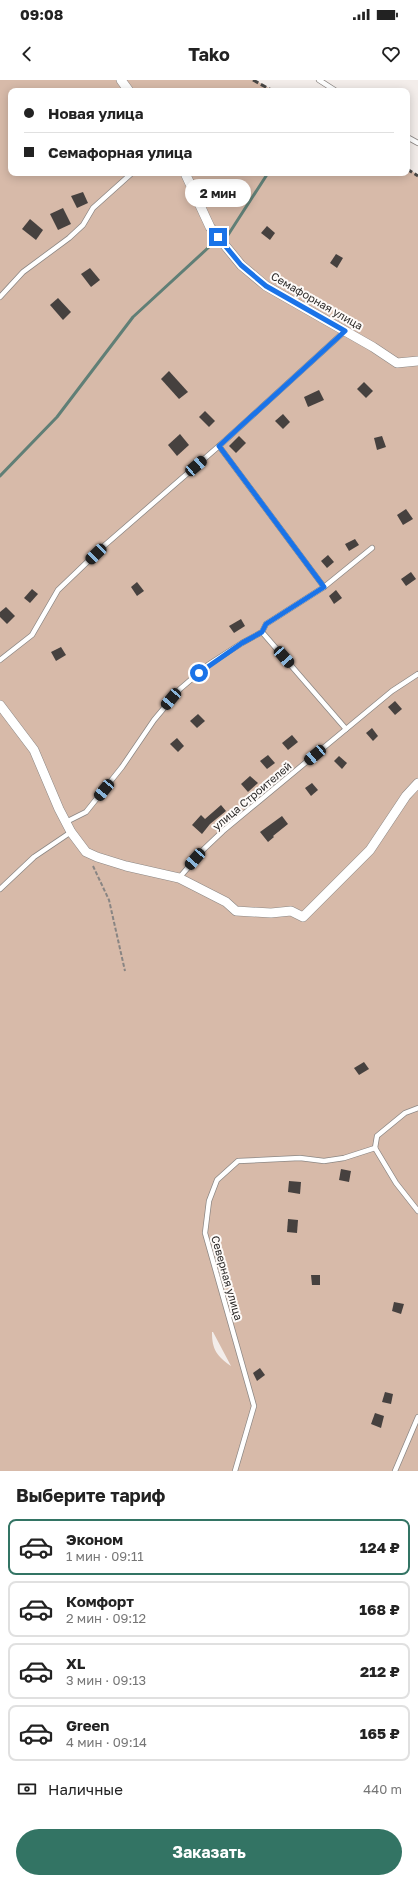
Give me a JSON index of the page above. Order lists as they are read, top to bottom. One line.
{"streets":{"street":["Семафорная улица"],"lane":["улица Строителей","Северная улица"]},"page":{"status":"09:08","header":"Tako","banner":["Новая улица","Семафорная улица"],"bubble":"2 мин","heading":"Выберите тариф","list":[{"name":"Эконом","note":"1 мин · 09:11","value":"124 ₽"},{"name":"Комфорт","note":"2 мин · 09:12","value":"168 ₽"},{"name":"XL","note":"3 мин · 09:13","value":"212 ₽"},{"name":"Green","note":"4 мин · 09:14","value":"165 ₽"}],"pay":["Наличные","440 m"],"buttons":"Заказать"}}
